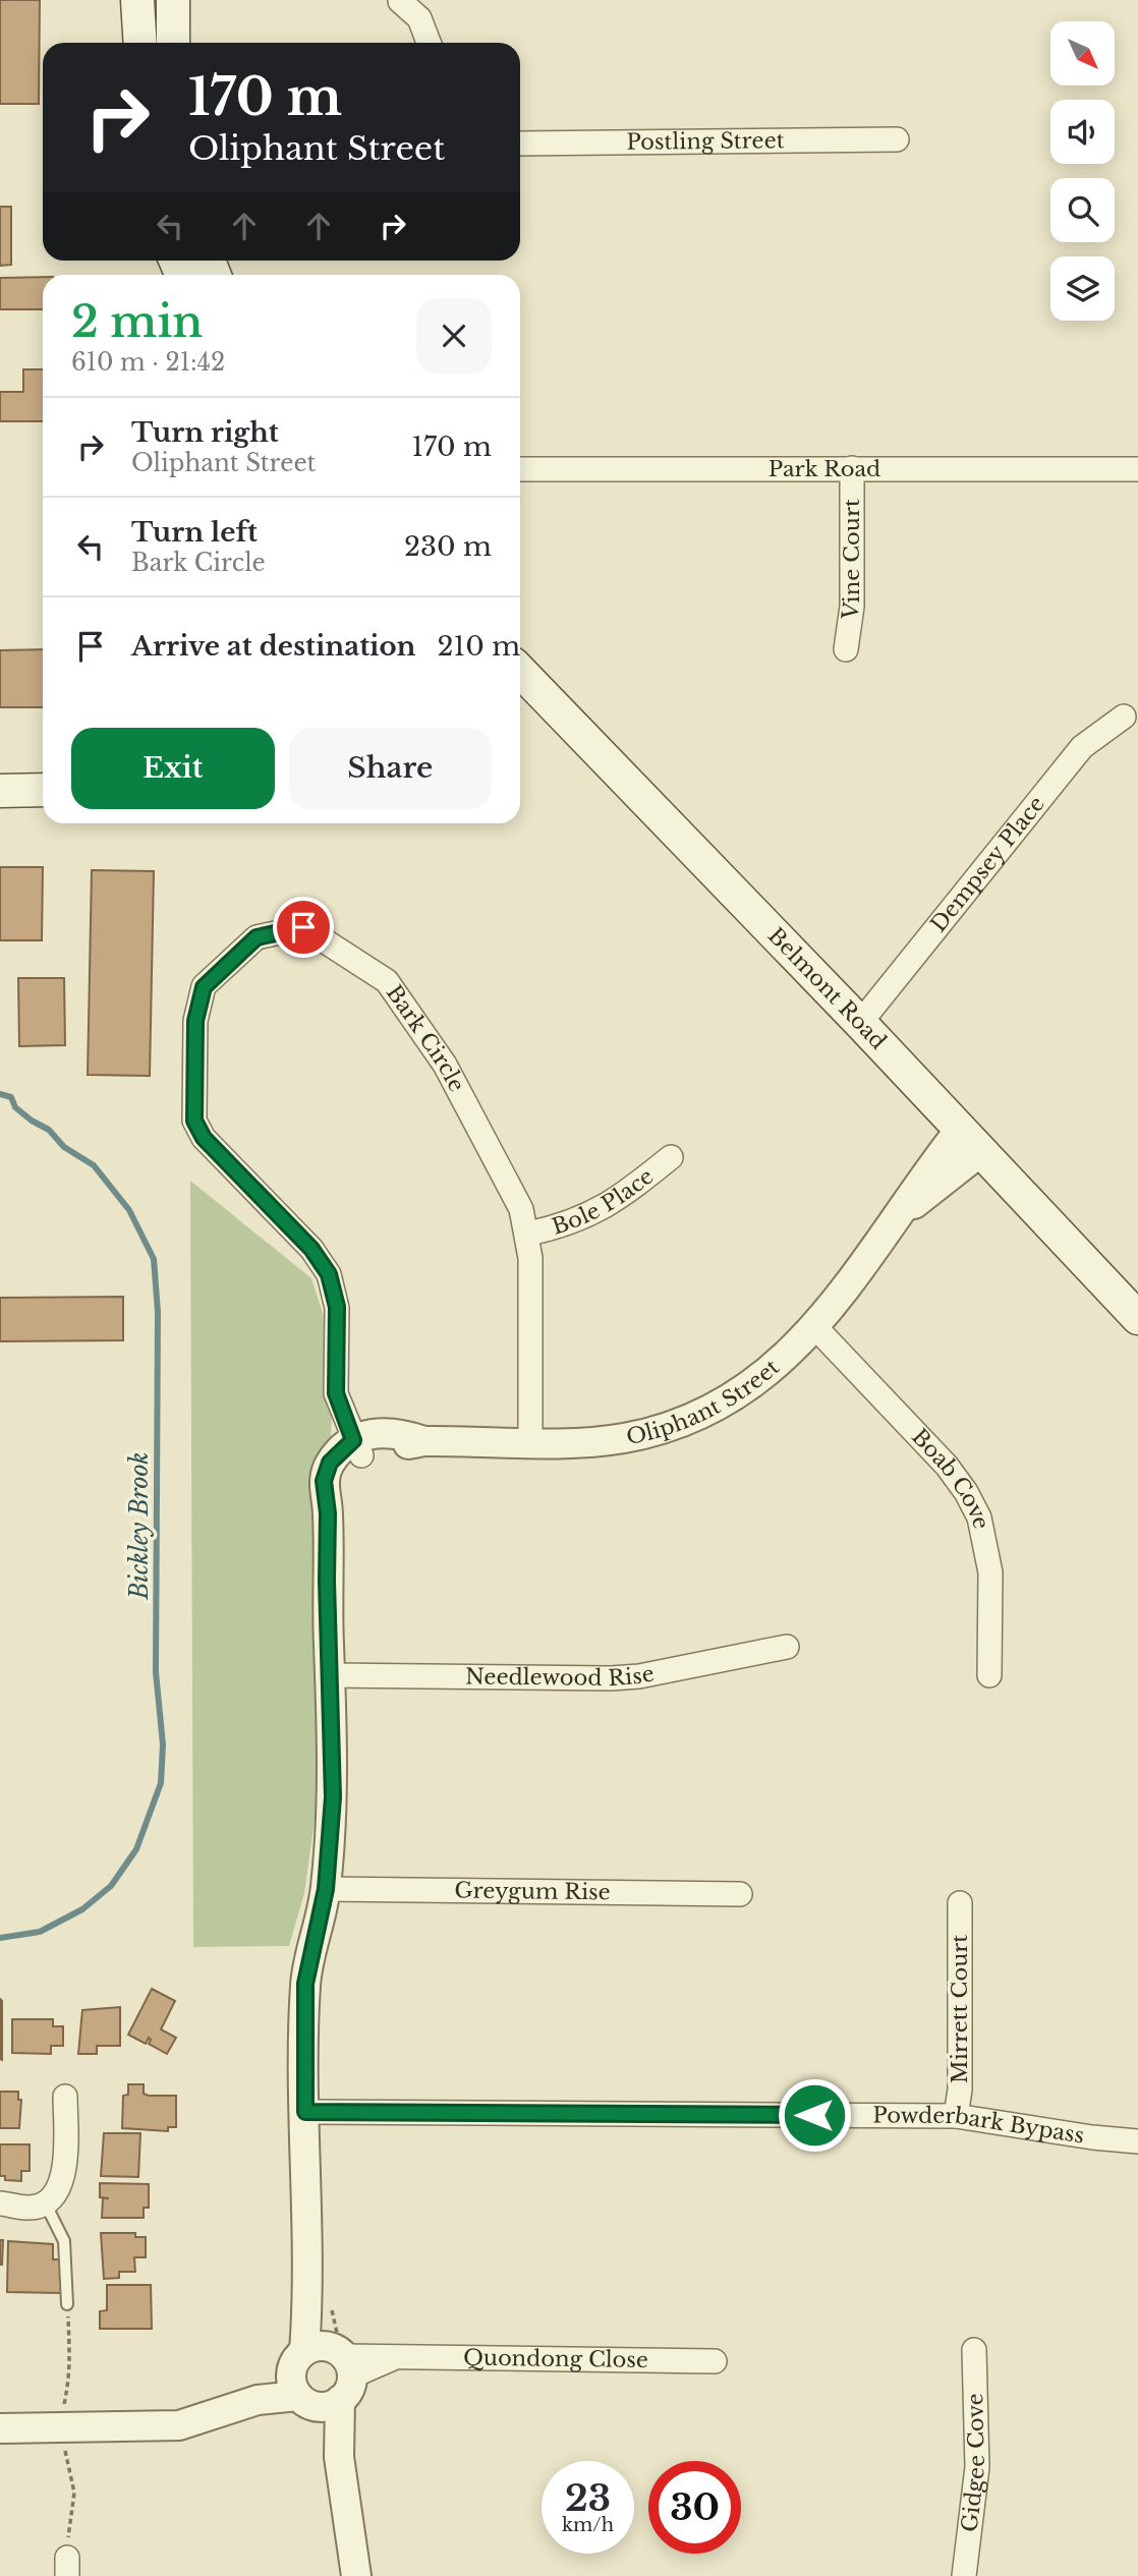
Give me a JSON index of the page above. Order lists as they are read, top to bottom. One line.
{"streets":{"main road":["Belmont Road"],"street":["Postling Street","Park Road","Vine Court","Dempsey Place","Bark Circle","Bole Place","Oliphant Street","Boab Cove","Needlewood Rise","Greygum Rise","Mirrett Court","Powderbark Bypass","Quondong Close","Gidgee Cove"]},"crossings":[["Park Road","Vine Court"],["Dempsey Place","Belmont Road"],["Belmont Road","Oliphant Street"],["Bark Circle","Bole Place"],["Bark Circle","Oliphant Street"],["Oliphant Street","Boab Cove"],["Mirrett Court","Powderbark Bypass"]],"water":["Bickley Brook"],"north":"bottom right","page":{"turn":["170 m","Oliphant Street"],"heading":["2 min","610 m · 21:42"],"list":[{"name":"Turn right","note":"Oliphant Street","value":"170 m"},{"name":"Turn left","note":"Bark Circle","value":"230 m"},{"name":"Arrive at destination","value":"210 m"}],"buttons":["Exit","Share"],"speed":"23 km/h","limit":"30"}}
